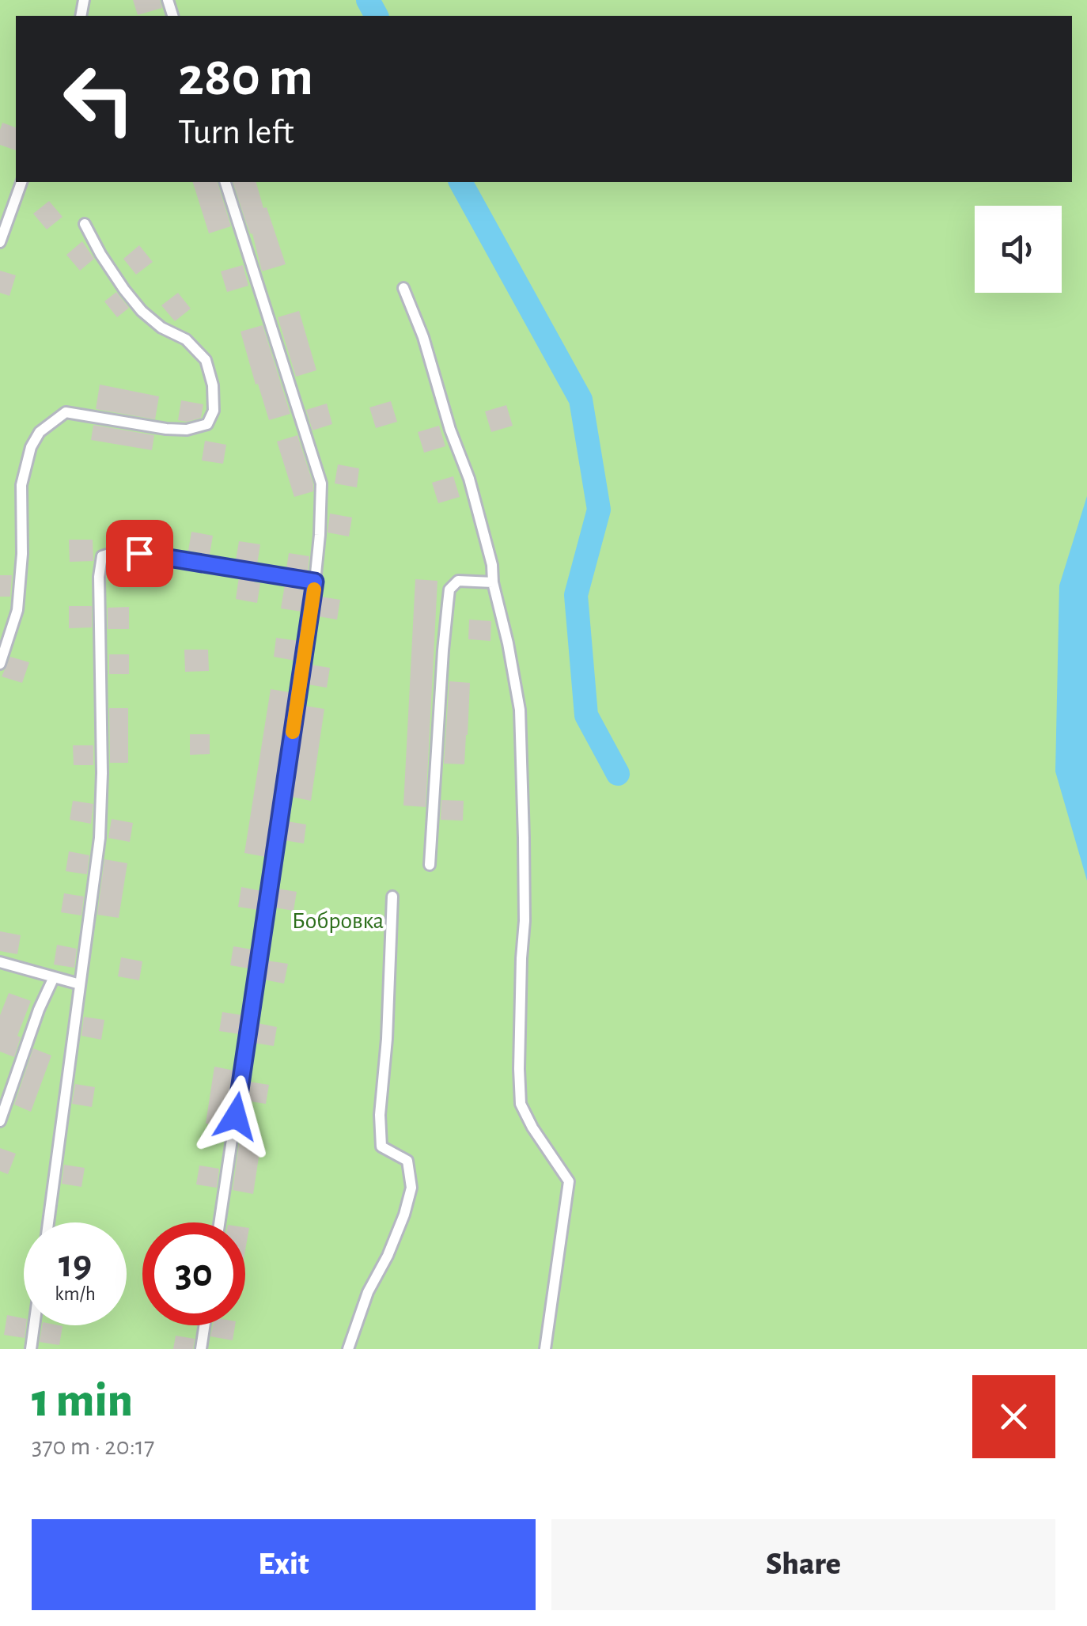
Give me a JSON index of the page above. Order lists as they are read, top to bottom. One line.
{"parks":["Бобровка"],"page":{"turn":["280 m","Turn left"],"speed":"19 km/h","limit":"30","heading":["1 min","370 m · 20:17"],"buttons":["Exit","Share"]}}
